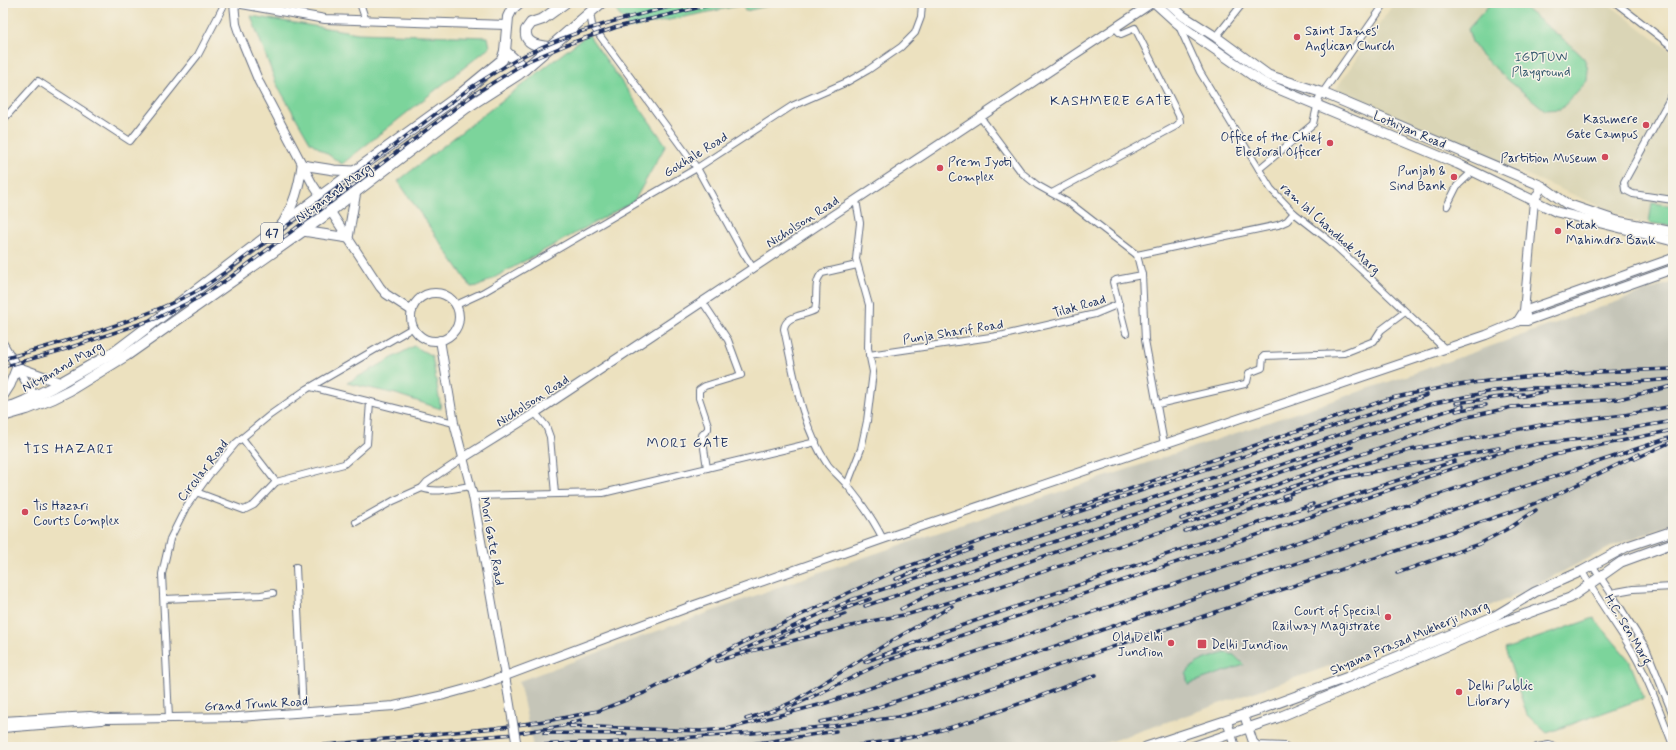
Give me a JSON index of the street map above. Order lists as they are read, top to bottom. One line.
{"streets":{"main road":["Lothiyan Road","Nityanand Marg","47","Shyama Prasad Mukherji Marg"],"street":["Gokhale Road","Nicholson Road","ram lal Chandhok Marg","Tilak Road","Punja Sharif Road","Circular Road","Mori Gate Road","H.C. Sen Marg","Grand Trunk Road"]},"crossings":[["Lothiyan Road","Nicholson Road"],["Lothiyan Road","ram lal Chandhok Marg"],["Gokhale Road","Circular Road"],["Gokhale Road","Mori Gate Road"],["Nicholson Road","Mori Gate Road"],["ram lal Chandhok Marg","Grand Trunk Road"],["Tilak Road","Punja Sharif Road"],["Circular Road","Mori Gate Road"],["Circular Road","Grand Trunk Road"],["Mori Gate Road","Grand Trunk Road"],["H.C. Sen Marg","Shyama Prasad Mukherji Marg"]],"districts":["KASHMERE GATE","MORI GATE","TIS HAZARI"],"parks":["IGDTUW Playground"],"places":{"other":["Saint James' Anglican Church","Kashmere Gate Campus","Office of the Chief Electoral Officer","Partition Museum","Prem Jyoti Complex","Punjab & Sind Bank","Kotak Mahindra Bank","Tis Hazari Courts Complex","Court of Special Railway Magistrate","Old Delhi Junction","Delhi Public Library"],"transit":["Delhi Junction"]}}
